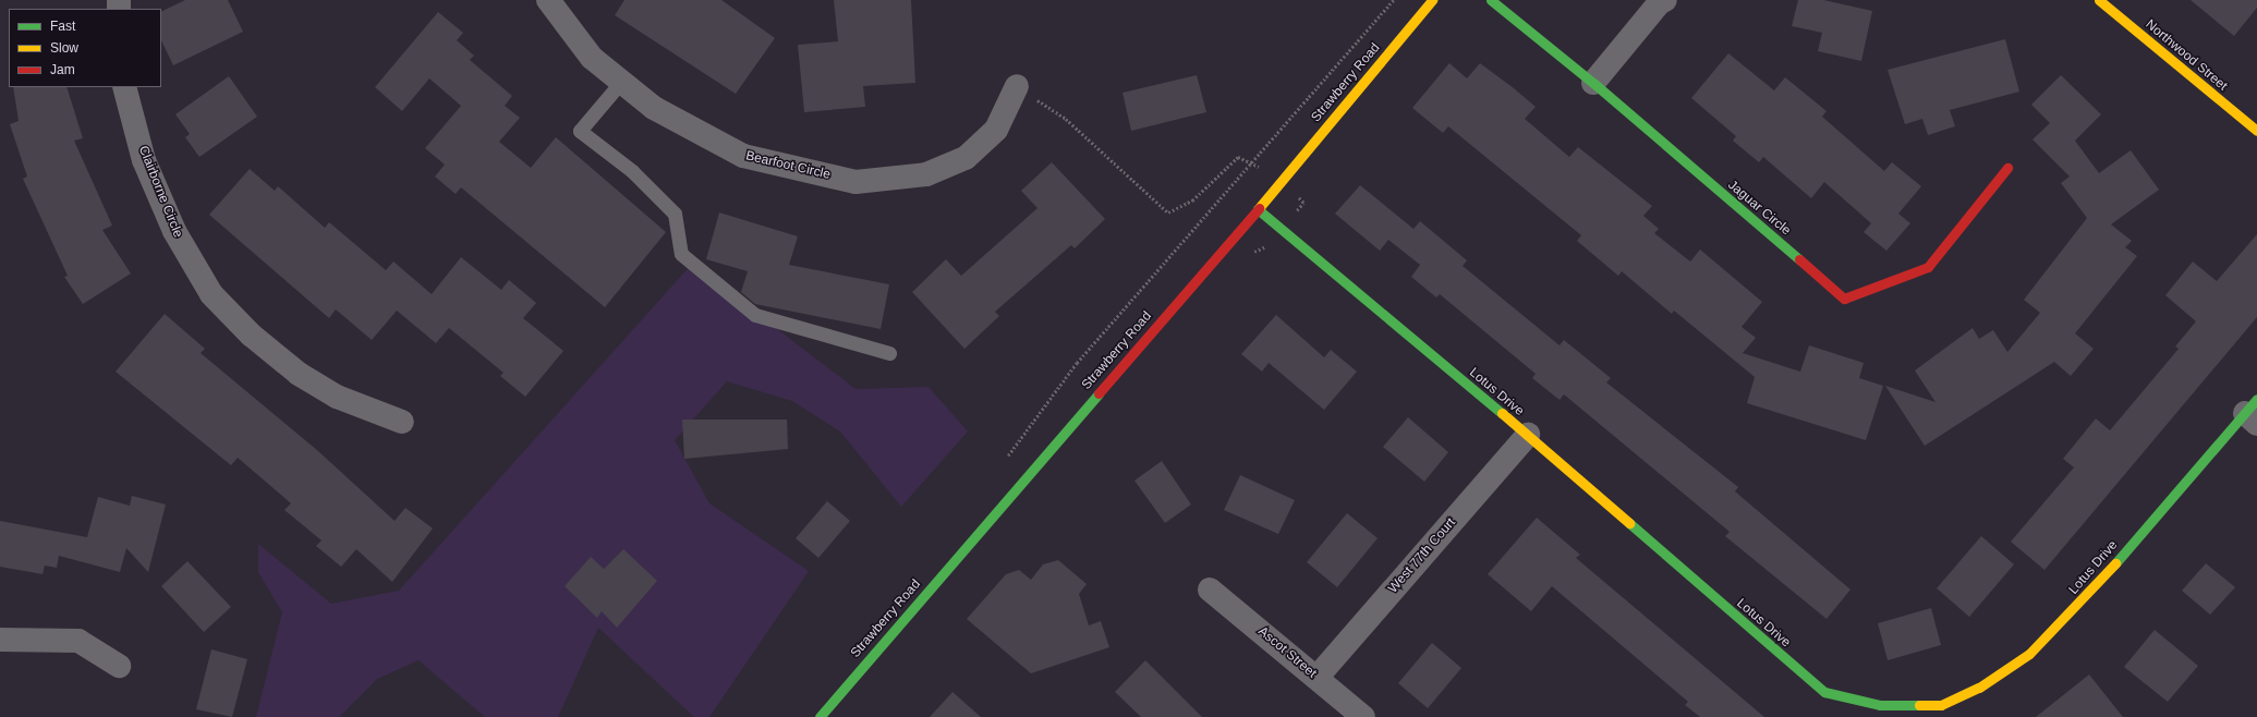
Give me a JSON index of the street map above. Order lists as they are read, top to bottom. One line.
{"streets":{"street":["Northwood Street","Strawberry Road","Bearfoot Circle","Clairborne Circle","Jaguar Circle","Lotus Drive","West 77th Court","Ascot Street"]},"crossings":[["Strawberry Road","Lotus Drive"],["Lotus Drive","West 77th Court"],["West 77th Court","Ascot Street"]],"legend":["Fast","Slow","Jam"]}
